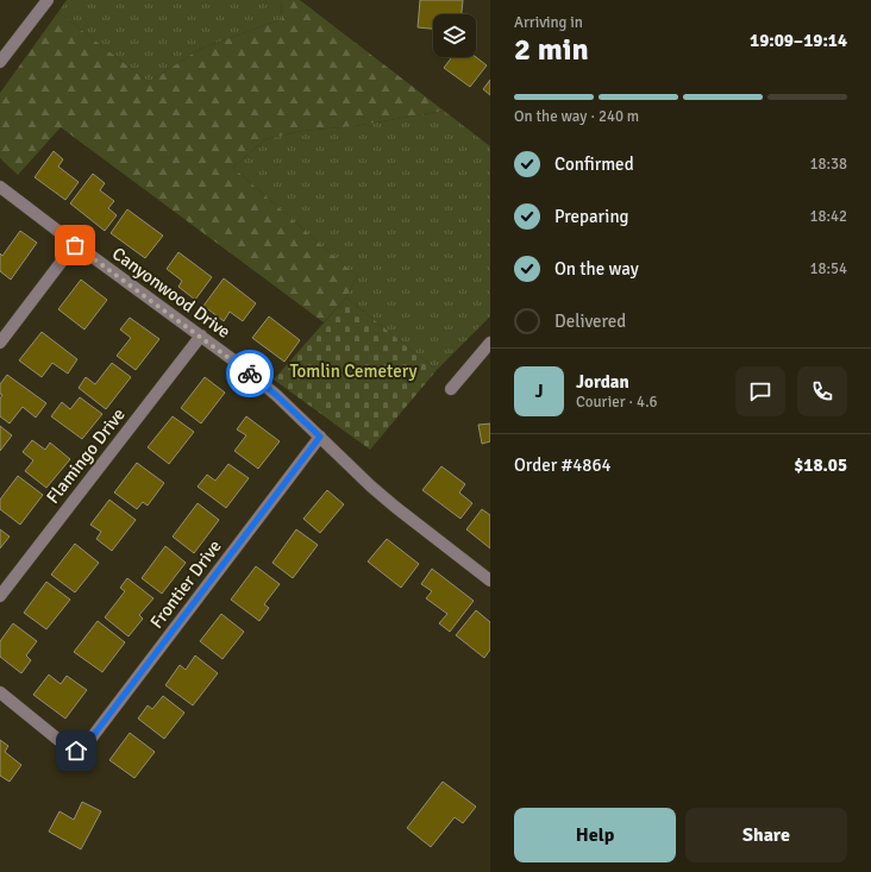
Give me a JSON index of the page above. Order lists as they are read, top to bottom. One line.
{"streets":{"street":["Canyonwood Drive","Flamingo Drive","Frontier Drive"]},"crossings":[["Canyonwood Drive","Flamingo Drive"],["Canyonwood Drive","Frontier Drive"]],"parks":["Tomlin Cemetery"],"page":{"heading":["2 min","Arriving in","19:09–19:14"],"panel":["Jordan","Courier · 4.6","Order #4864","$18.05"],"bar":"On the way · 240 m","list":[["Confirmed","18:38"],["Preparing","18:42"],["On the way","18:54"],"Delivered"],"round":"J","buttons":["Help","Share"]}}
